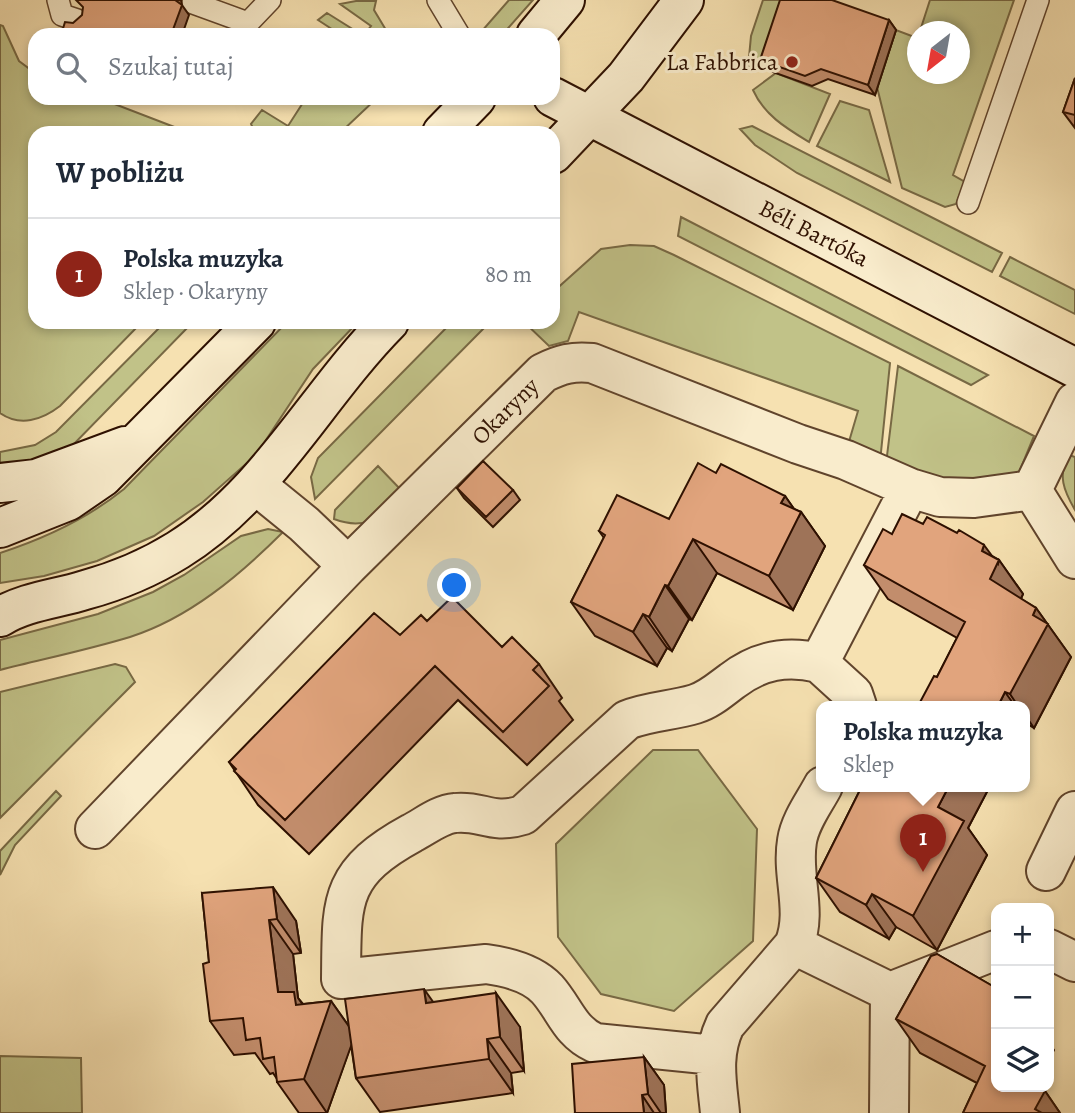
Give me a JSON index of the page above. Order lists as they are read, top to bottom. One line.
{"streets":{"street":["Béli Bartóka","Okaryny"]},"places":["La Fabbrica"],"north":"bottom left","page":{"search":"Szukaj tutaj","heading":"W pobliżu","list":[{"mark":"1","name":"Polska muzyka","note":"Sklep · Okaryny","value":"80 m"}],"popup":["Polska muzyka","Sklep"],"pins":"1","map_buttons":["+","−"]}}
